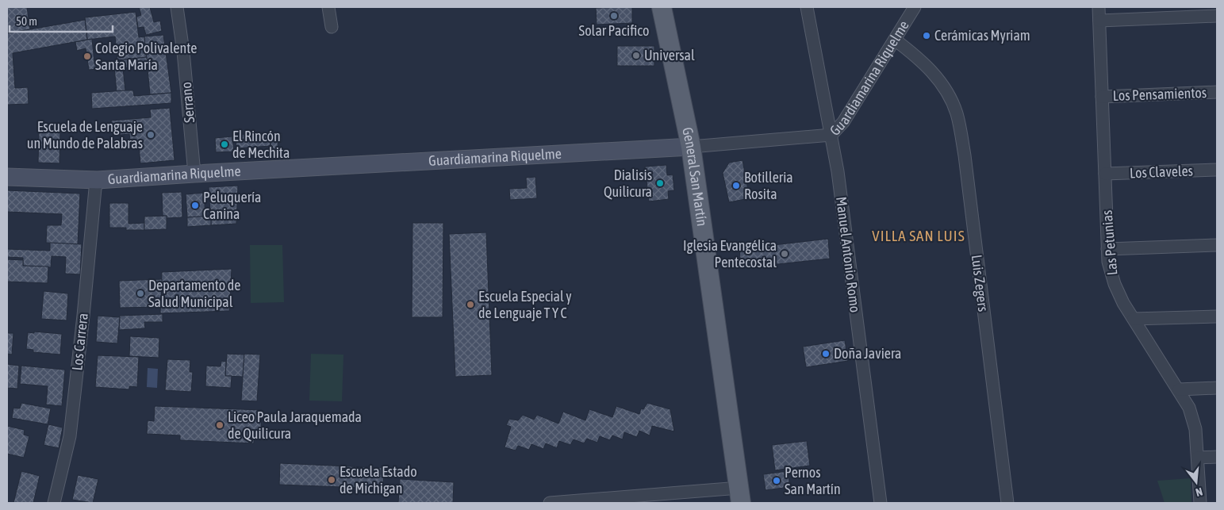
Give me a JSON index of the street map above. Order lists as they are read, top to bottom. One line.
{"streets":{"main road":["General San Martín"],"street":["Guardiamarina Riquelme","Los Pensamientos","Serrano","Los Claveles","Las Petunias","Manuel Antonio Romo","Luis Zegers","Los Carrera"]},"crossings":[["Guardiamarina Riquelme","Serrano"],["Guardiamarina Riquelme","General San Martín"],["Guardiamarina Riquelme","Manuel Antonio Romo"],["Guardiamarina Riquelme","Luis Zegers"],["Guardiamarina Riquelme","Los Carrera"],["Los Pensamientos","Las Petunias"],["Los Claveles","Las Petunias"]],"districts":["VILLA SAN LUIS"],"places":["Solar Pacifico","Cerámicas Myriam","Universal","Colegio Polivalente Santa María","Escuela de Lenguaje un Mundo de Palabras","El Rincón de Mechita","Dialisis Quilicura","Botilleria Rosita","Peluquería Canina","Iglesia Evangélica Pentecostal","Departamento de Salud Municipal","Escuela Especial y de Lenguaje T Y C","Doña Javiera","Liceo Paula Jaraquemada de Quilicura","Escuela Estado de Michigan","Pernos San Martín"],"scale_bar":"50 m","north":"bottom"}
